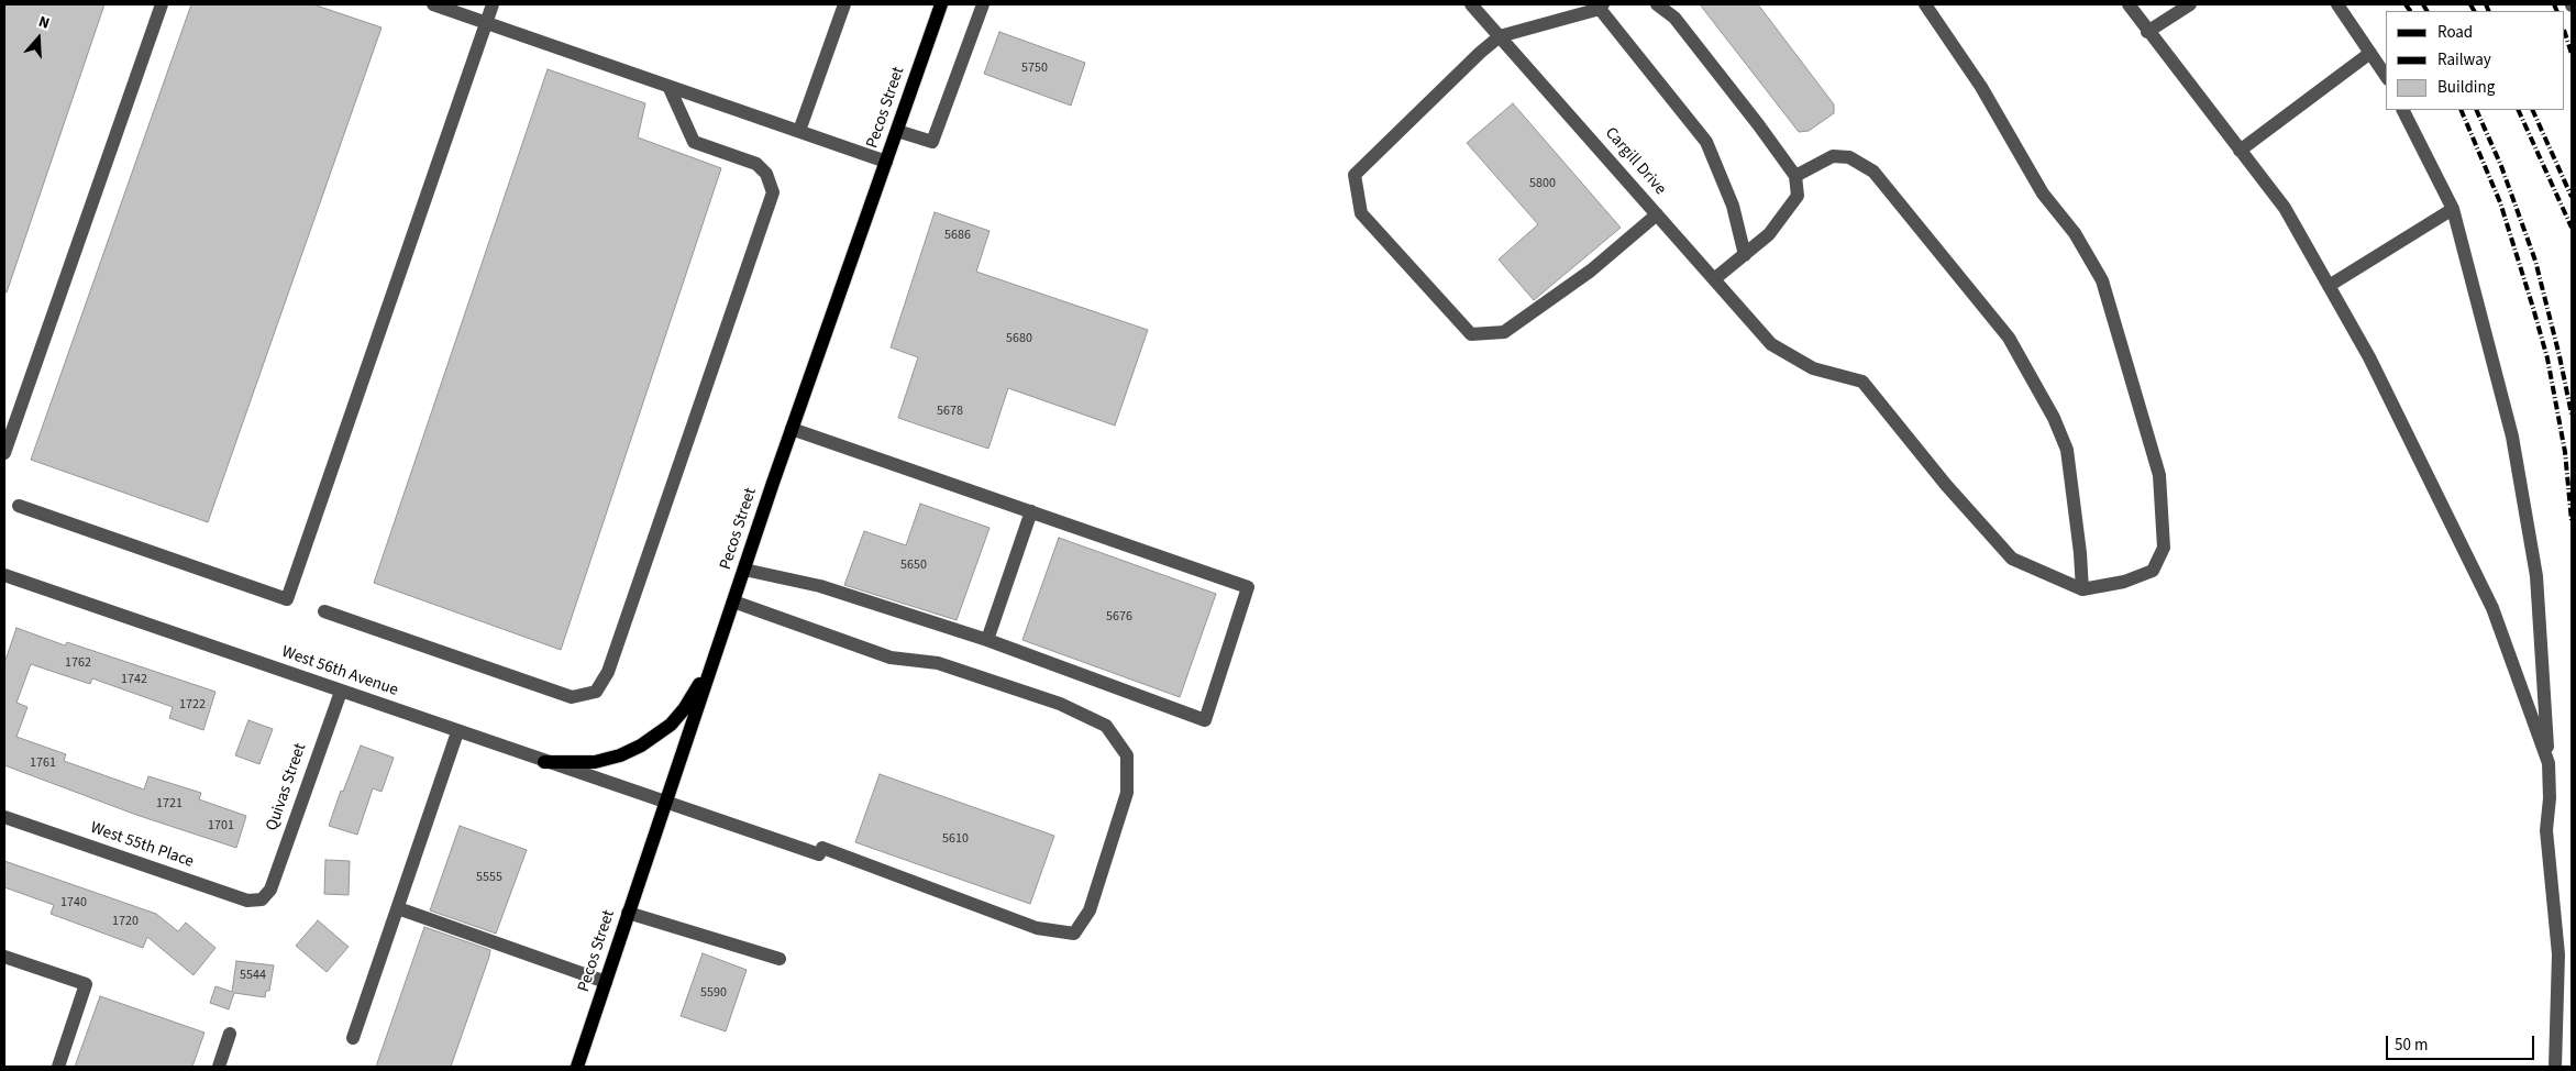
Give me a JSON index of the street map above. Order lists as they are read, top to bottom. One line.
{"streets":{"main road":["Pecos Street"],"street":["Cargill Drive","West 56th Avenue","Quivas Street","West 55th Place"]},"crossings":[["Pecos Street","West 56th Avenue"],["West 56th Avenue","Quivas Street"],["Quivas Street","West 55th Place"]],"house_numbers":["5750","5800","5686","5680","5678","5650","5676","1762","1742","1722","1761","1721","1701","5610","5555","1740","1720","5544","5590"],"legend":["Road","Railway","Building"],"scale_bar":"50 m","north":"top"}
